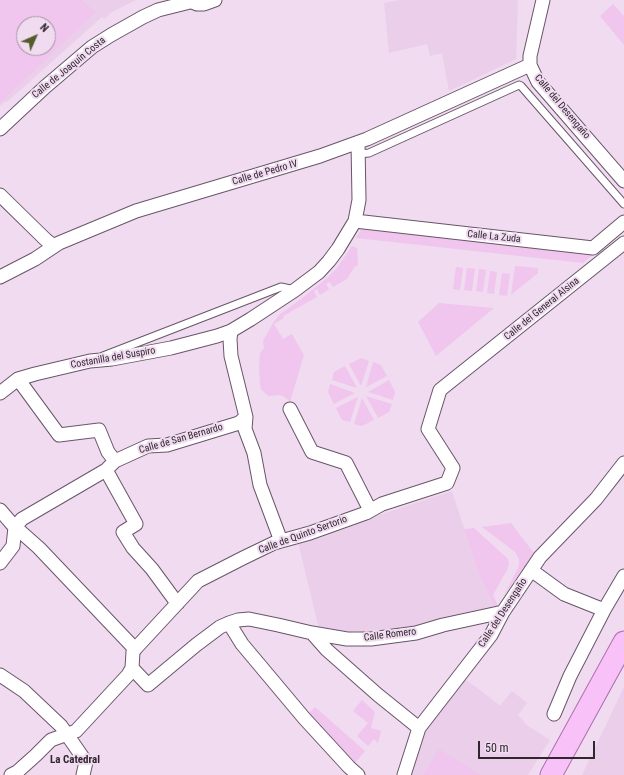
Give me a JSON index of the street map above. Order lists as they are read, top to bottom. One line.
{"streets":{"street":["Calle de Joaquín Costa","Calle del Desengaño","Calle de Pedro IV","Calle La Zuda","Calle del General Alsina","Costanilla del Suspiro","Calle de San Bernardo","Calle de Quinto Sertorio","Calle Romero"]},"crossings":[["Calle del Desengaño","Calle de Pedro IV"],["Calle del Desengaño","Calle Romero"],["Calle La Zuda","Costanilla del Suspiro"],["Calle del General Alsina","Calle de Quinto Sertorio"]],"districts":["La Catedral"],"scale_bar":"50 m","north":"top right"}
